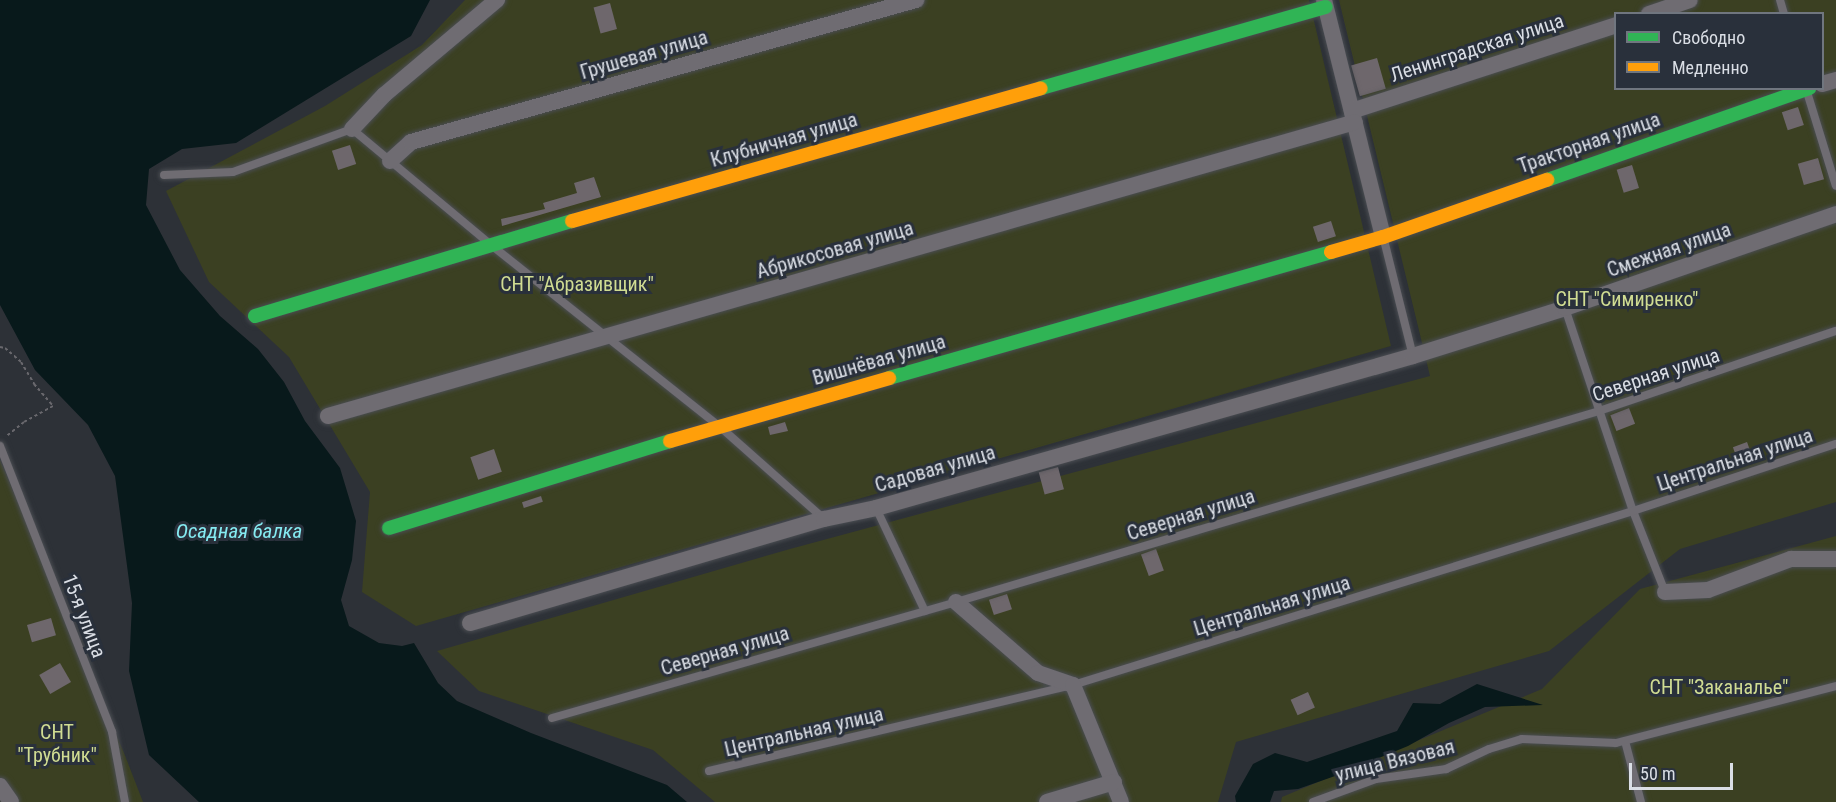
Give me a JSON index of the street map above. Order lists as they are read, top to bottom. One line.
{"streets":{"street":["Ленинградская улица","Грушевая улица","Клубничная улица","Тракторная улица","Абрикосовая улица","Смежная улица","Вишнёвая улица","Садовая улица"],"lane":["Северная улица","Центральная улица","15-я улица","улица Вязовая"]},"crossings":[["Ленинградская улица","Абрикосовая улица"],["Тракторная улица","Вишнёвая улица"],["Смежная улица","Садовая улица"]],"water":["Осадная балка"],"parks":["СНТ \"Абразивщик\"","СНТ \"Симиренко\"","СНТ \"Заканалье\"","СНТ \"Трубник\""],"legend":["Свободно","Медленно"],"scale_bar":"50 m"}
